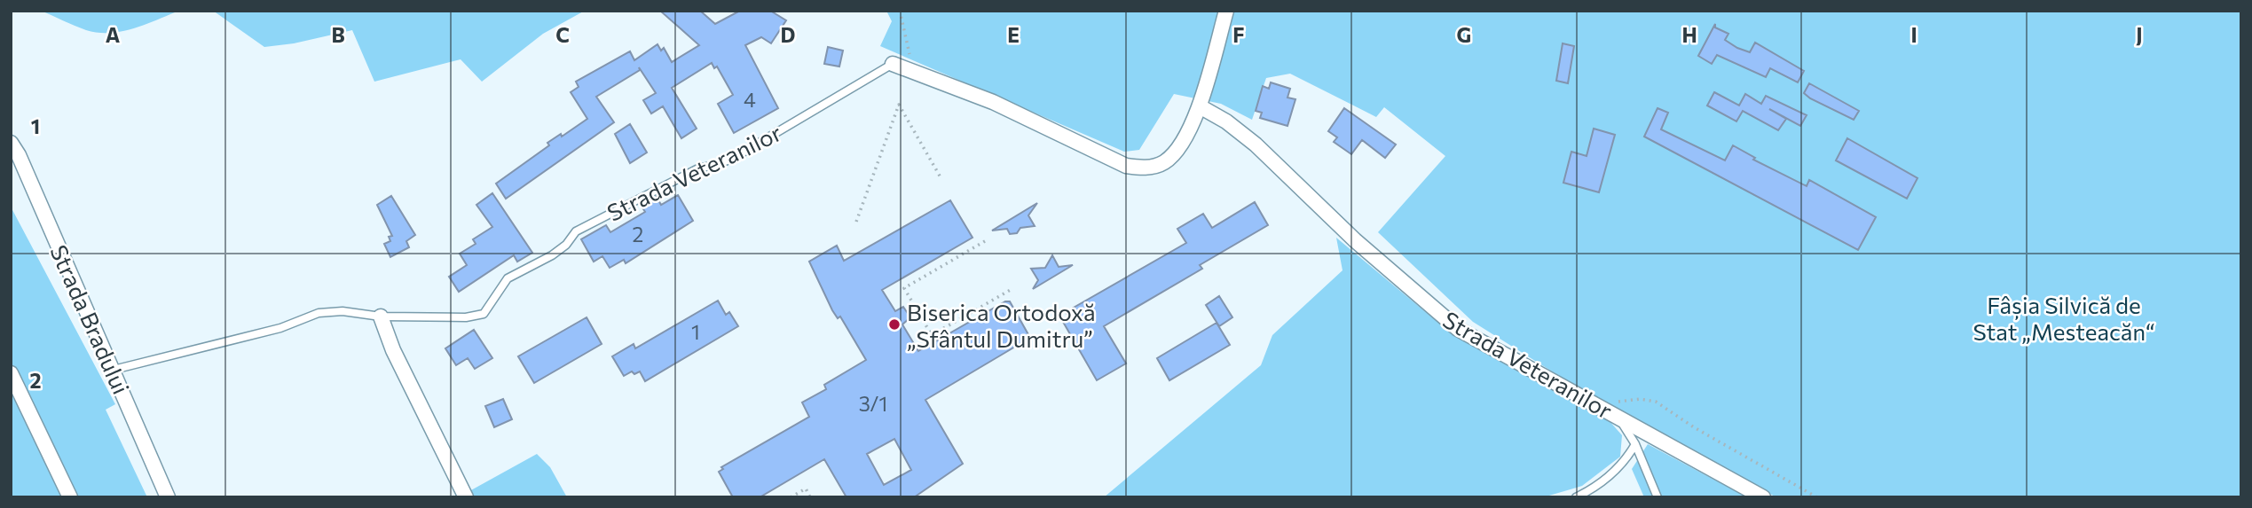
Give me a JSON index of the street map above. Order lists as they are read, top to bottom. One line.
{"streets":{"street":["Strada Veteranilor","Strada Bradului"]},"parks":["Fâșia Silvică de Stat „Mesteacăn“"],"places":["Biserica Ortodoxă „Sfântul Dumitru”"],"house_numbers":["4","2","1","3/1"],"grid":{"columns":["A","B","C","D","E","F","G","H","I","J"],"rows":["1","2"]}}
